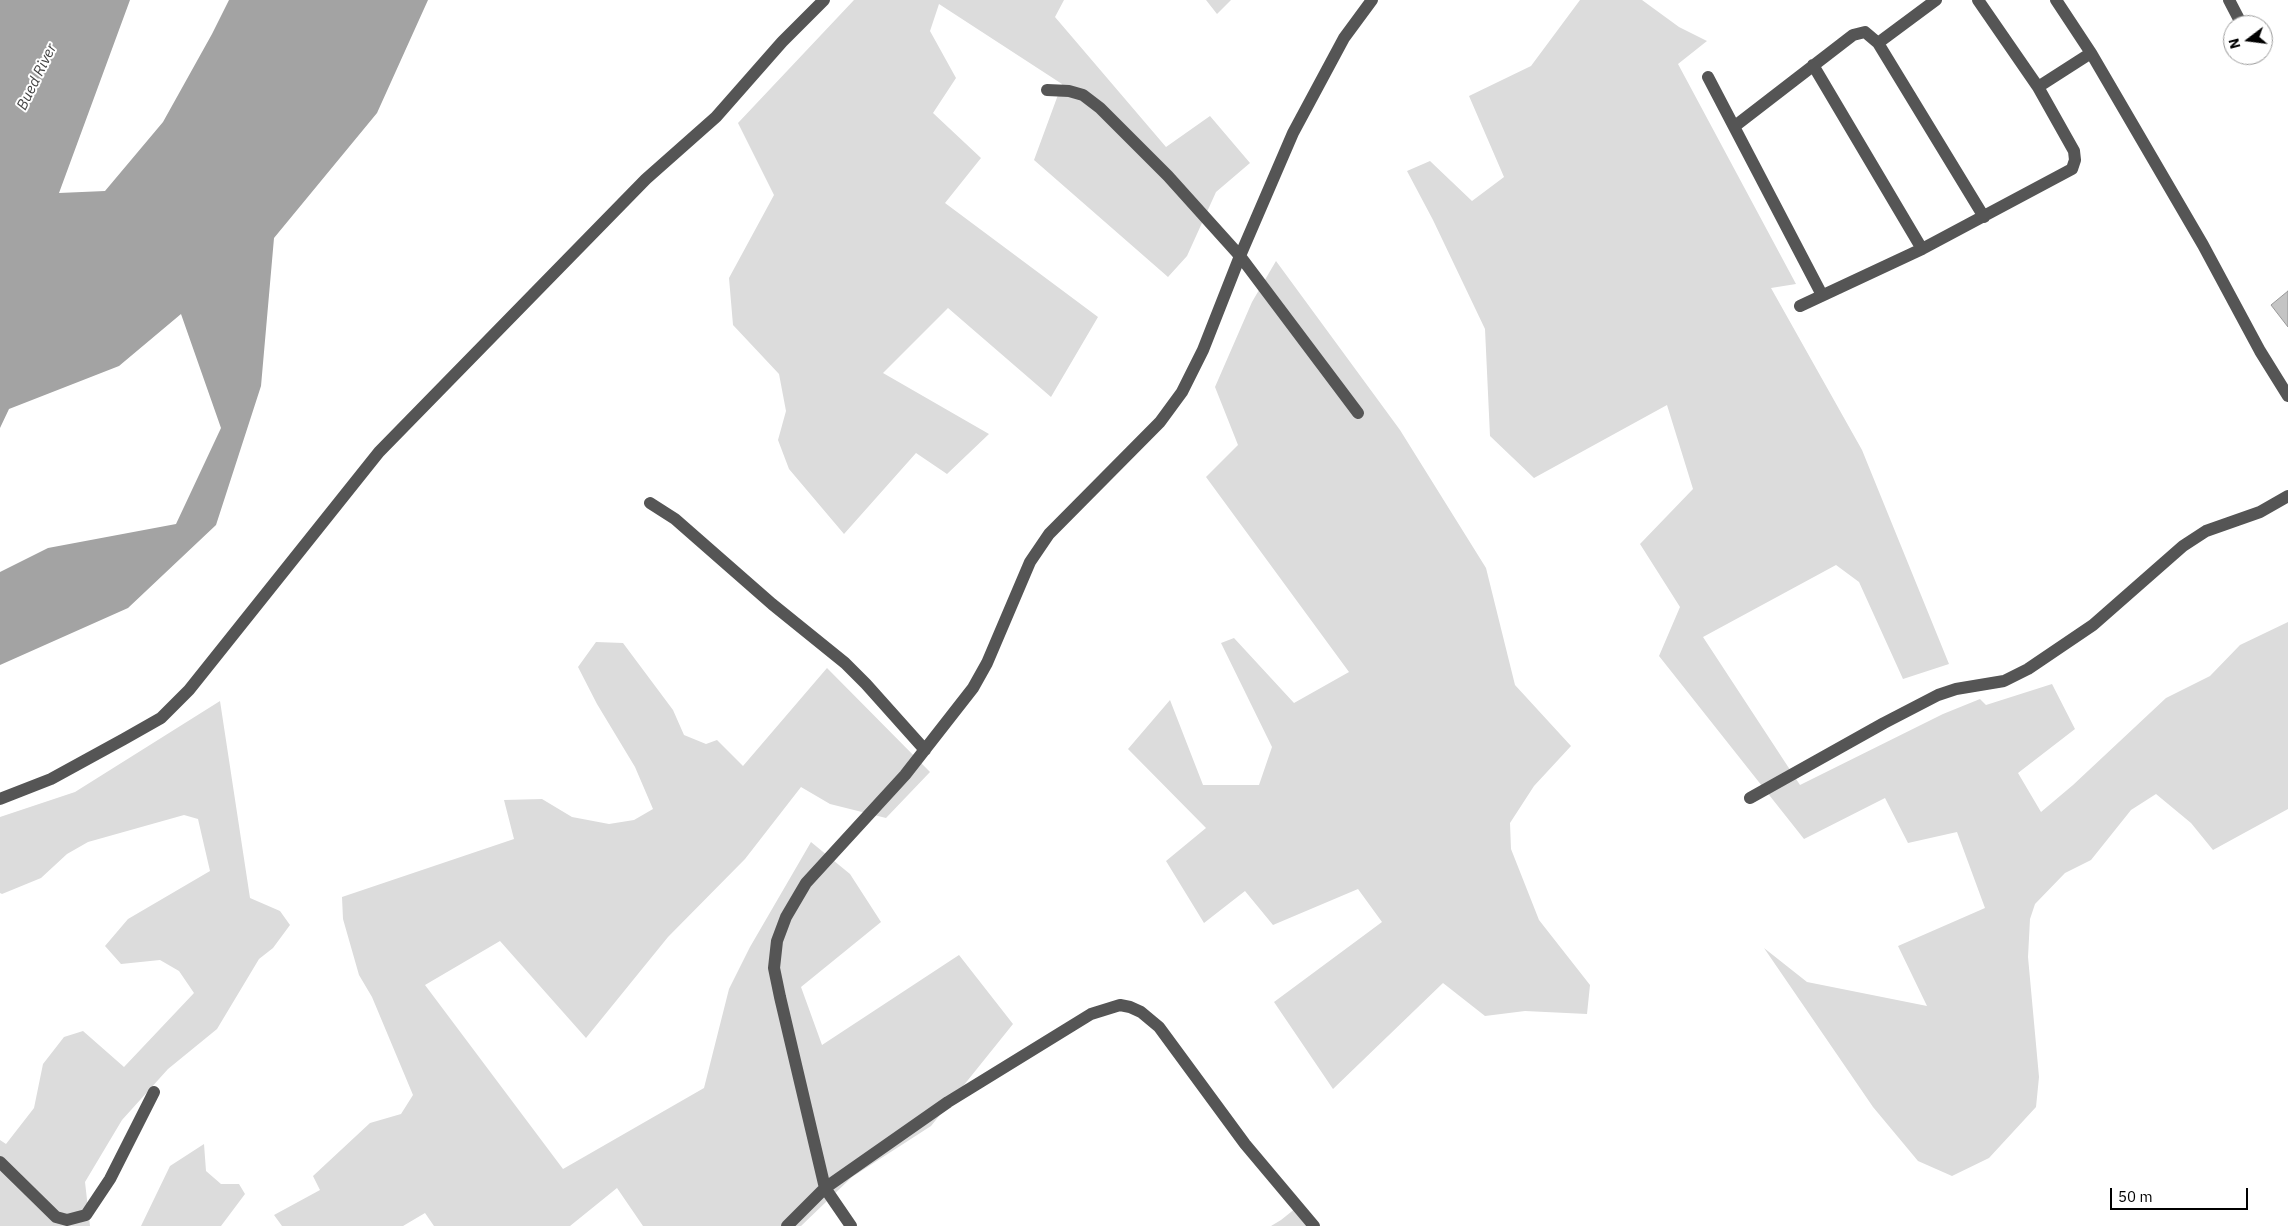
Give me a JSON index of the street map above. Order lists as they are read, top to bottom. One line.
{"water":["Bued River"],"scale_bar":"50 m","north":"left"}
